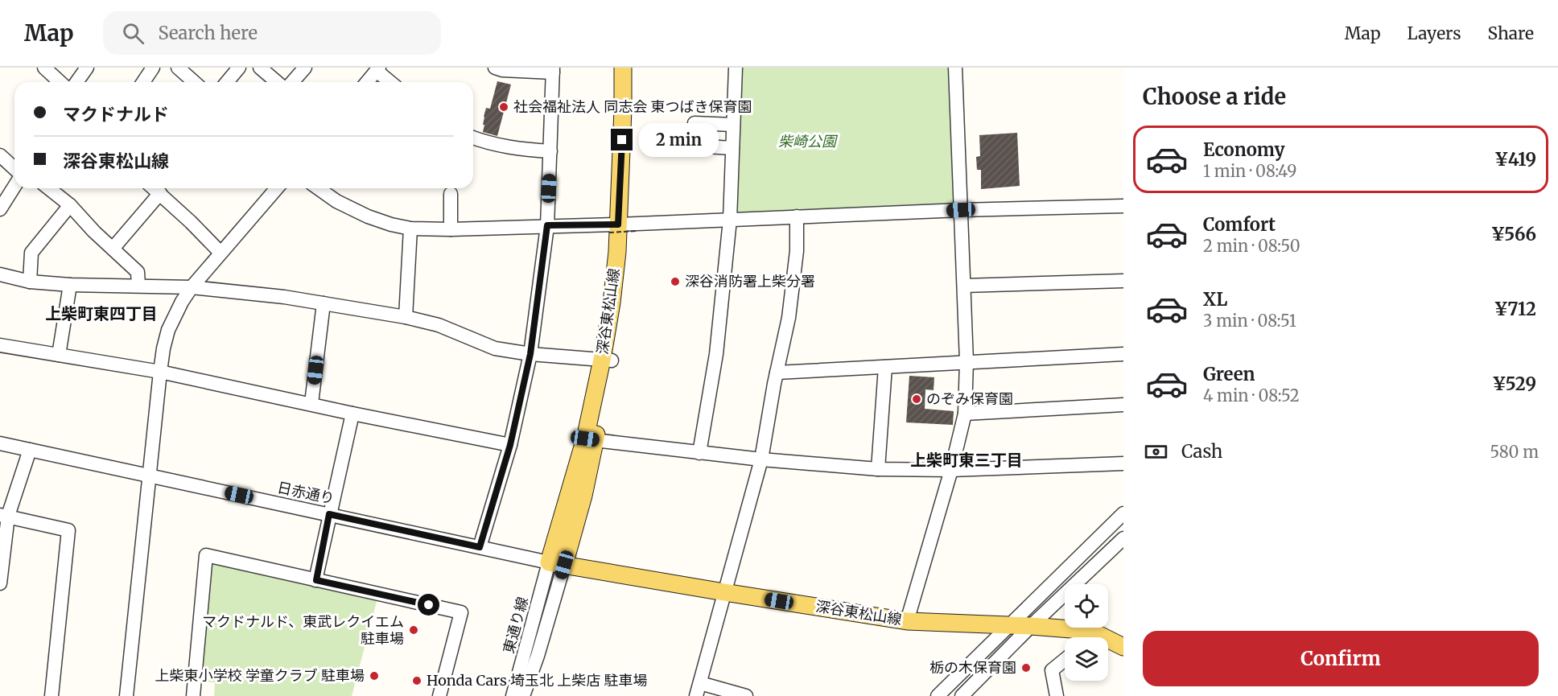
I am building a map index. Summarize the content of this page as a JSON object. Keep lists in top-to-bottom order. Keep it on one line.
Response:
{"streets":{"main road":["深谷東松山線"],"street":["日赤通り","東通り線"]},"crossings":[["深谷東松山線","日赤通り"],["深谷東松山線","東通り線"],["日赤通り","東通り線"]],"districts":["上柴町東四丁目","上柴町東三丁目"],"parks":["柴崎公園"],"places":["社会福祉法人 同志会 東つばき保育園","深谷消防署上柴分署","のぞみ保育園","マクドナルド、東武レクイエム 駐車場","栃の木保育園","上柴東小学校 学童クラブ 駐車場","Honda Cars 埼玉北 上柴店 駐車場"],"page":{"header":"Map","search":"Search here","nav":["Map","Layers","Share"],"heading":"Choose a ride","banner":["マクドナルド","深谷東松山線"],"bubble":"2 min","list":[{"name":"Economy","note":"1 min · 08:49","value":"¥419"},{"name":"Comfort","note":"2 min · 08:50","value":"¥566"},{"name":"XL","note":"3 min · 08:51","value":"¥712"},{"name":"Green","note":"4 min · 08:52","value":"¥529"}],"pay":["Cash","580 m"],"buttons":"Confirm"}}
